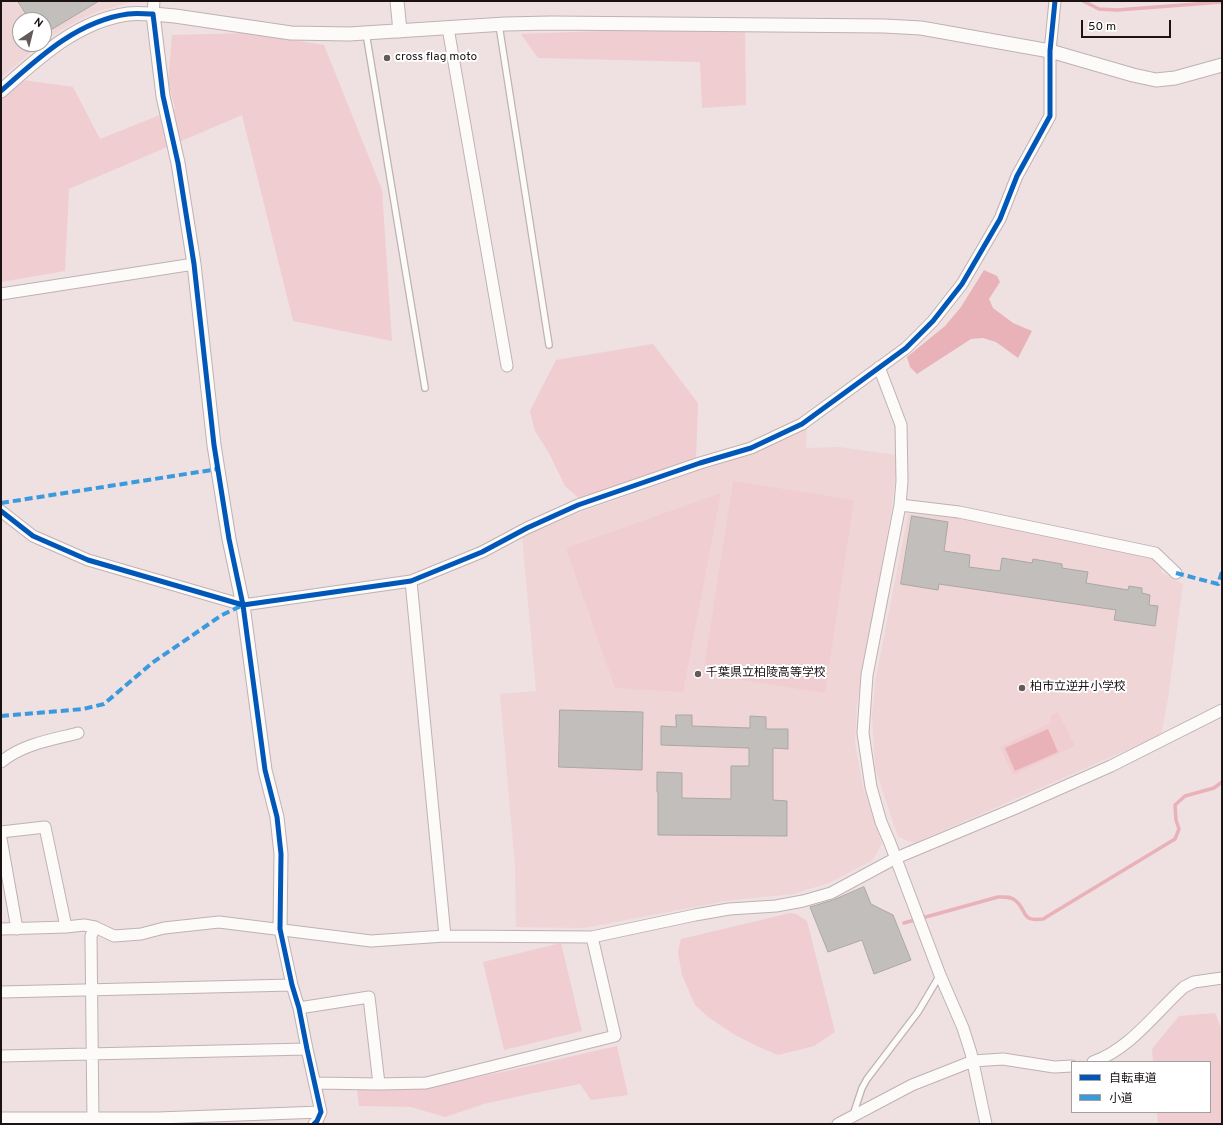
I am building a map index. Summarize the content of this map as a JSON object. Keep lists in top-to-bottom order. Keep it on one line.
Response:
{"places":["cross flag moto","千葉県立柏陵高等学校","柏市立逆井小学校"],"legend":["自転車道","小道"],"scale_bar":"50 m","north":"top right"}
